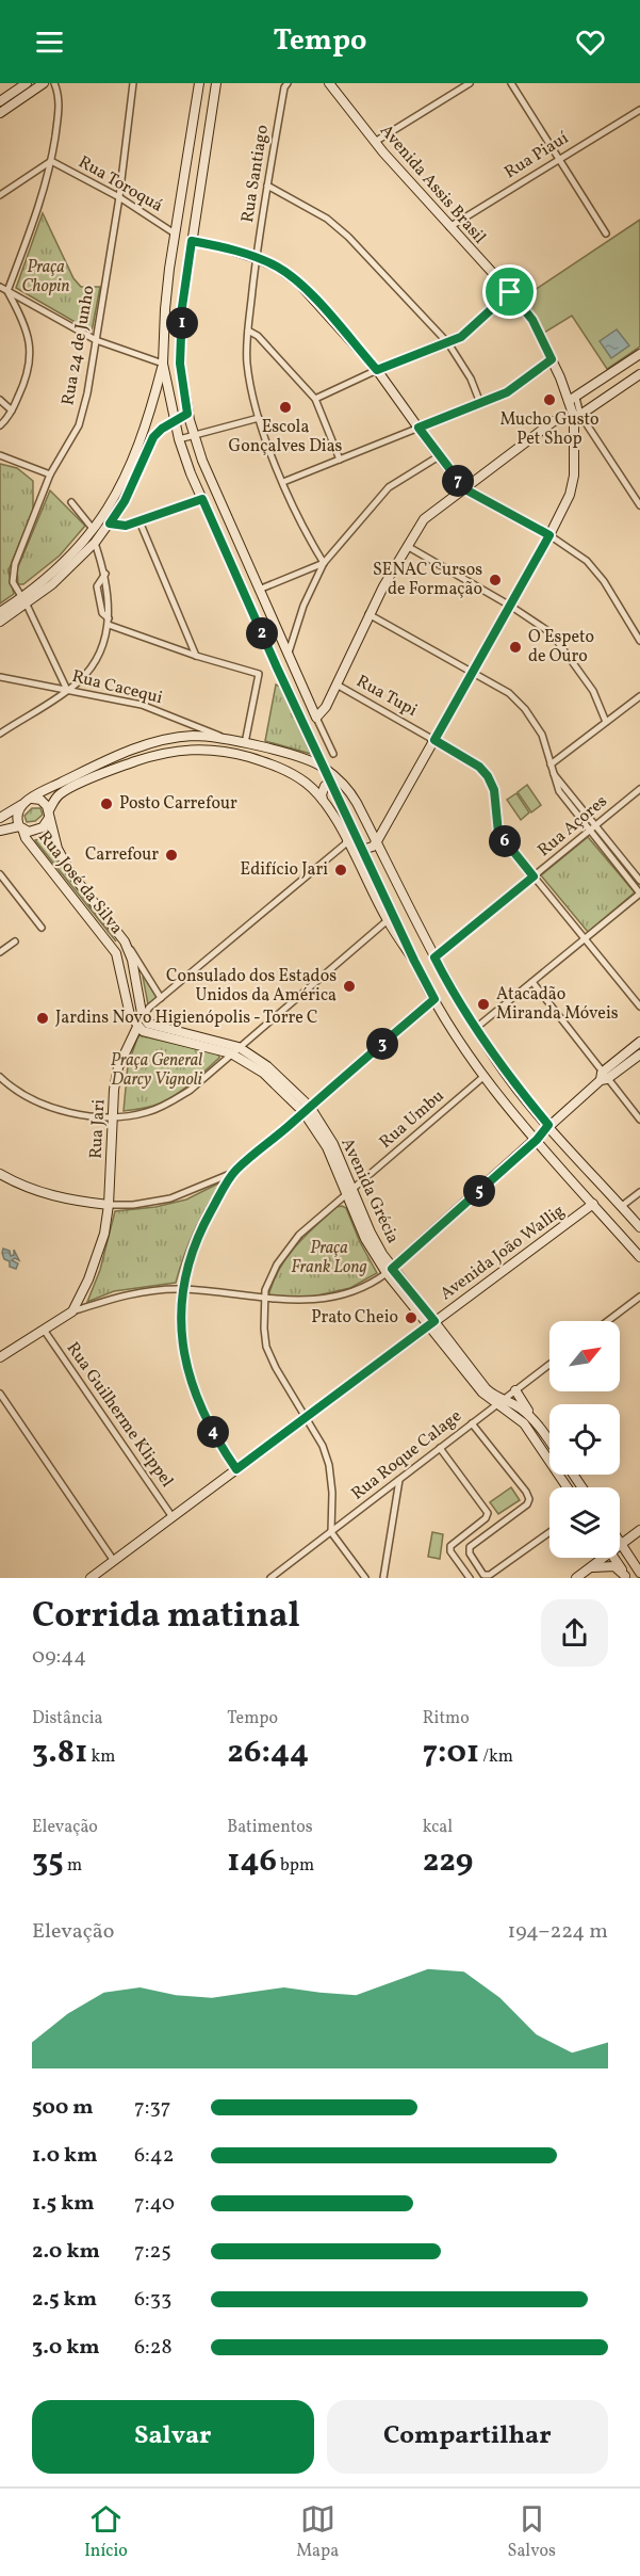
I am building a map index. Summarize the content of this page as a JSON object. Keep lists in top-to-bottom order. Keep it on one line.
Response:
{"streets":{"main road":["Avenida Assis Brasil","Rua José da Silva","Rua Jari","Avenida Grécia","Avenida João Wallig"],"street":["Rua Piauí","Rua Santiago","Rua Toroquá","Rua 24 de Junho","Rua Cacequi","Rua Tupi","Rua Açores","Rua Umbu","Rua Guilherme Klippel","Rua Roque Calage"]},"crossings":[["Rua Piauí","Avenida Assis Brasil"],["Rua Toroquá","Rua 24 de Junho"],["Avenida Assis Brasil","Rua Tupi"],["Rua 24 de Junho","Rua Cacequi"],["Rua Tupi","Rua Açores"],["Rua José da Silva","Rua Jari"],["Rua José da Silva","Avenida Grécia"],["Rua Umbu","Avenida Grécia"],["Rua Umbu","Avenida João Wallig"],["Rua Umbu","Rua Roque Calage"],["Rua Jari","Avenida Grécia"],["Avenida Grécia","Avenida João Wallig"],["Avenida Grécia","Rua Roque Calage"],["Avenida João Wallig","Rua Guilherme Klippel"]],"parks":["Praça Chopin","Praça General Darcy Vignoli","Praça Frank Long"],"places":["Mucho Gusto Pet Shop","Escola Gonçalves Dias","SENAC Cursos de Formação","O Espeto de Ouro","Posto Carrefour","Carrefour","Edifício Jari","Consulado dos Estados Unidos da América","Atacadão Miranda Móveis","Jardins Novo Higienópolis - Torre C","Prato Cheio"],"north":"top right","page":{"header":"Tempo","pins":["1","7","2","6","3","5","4"],"heading":["Corrida matinal","09:44"],"stats":[["Distância","3.81 km"],["Tempo","26:44"],["Ritmo","7:01 /km"],["Elevação","35 m"],["Batimentos","146 bpm"],["kcal","229"]],"chart":["Elevação","194–224 m"],"list":[{"name":"500 m","note":"7:37"},{"name":"1.0 km","note":"6:42"},{"name":"1.5 km","note":"7:40"},{"name":"2.0 km","note":"7:25"},{"name":"2.5 km","note":"6:33"},{"name":"3.0 km","note":"6:28"}],"buttons":["Salvar","Compartilhar"],"tabs":["Início","Mapa","Salvos"]}}
